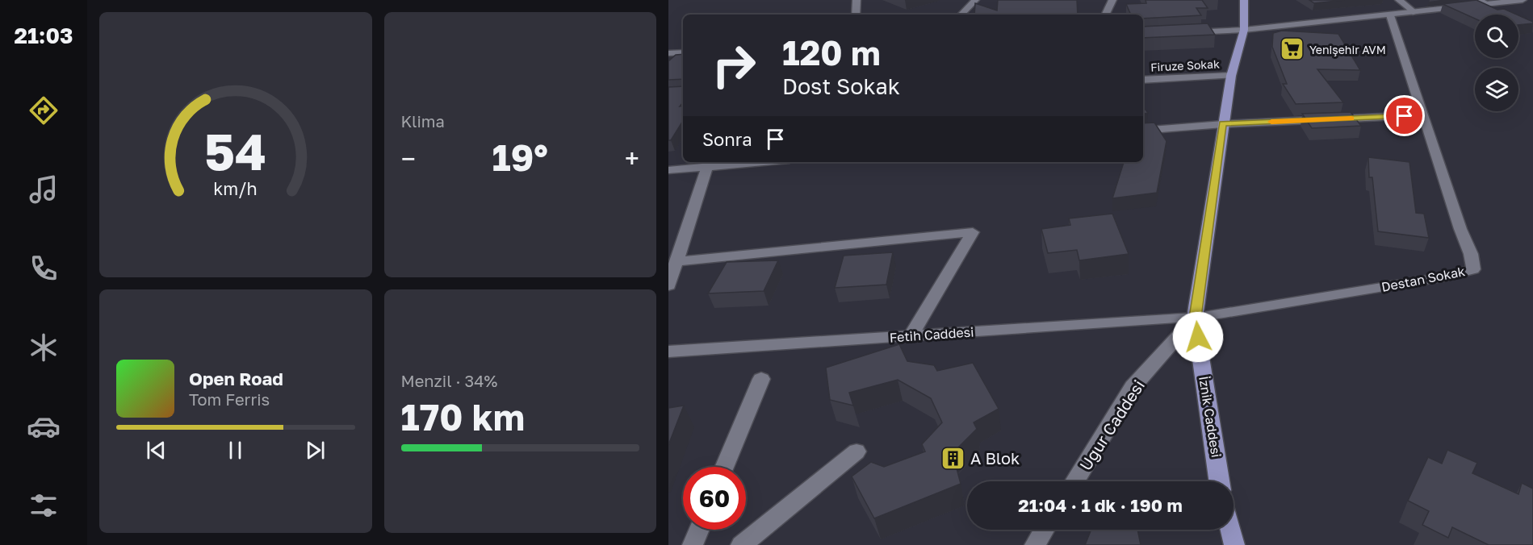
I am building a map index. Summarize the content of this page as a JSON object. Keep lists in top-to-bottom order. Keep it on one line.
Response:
{"streets":{"main road":["İznik Caddesi"],"street":["Firuze Sokak","Destan Sokak","Fetih Caddesi","Uğur Caddesi"]},"crossings":[["Firuze Sokak","İznik Caddesi"],["Destan Sokak","Fetih Caddesi"],["Destan Sokak","İznik Caddesi"],["Destan Sokak","Uğur Caddesi"],["Fetih Caddesi","İznik Caddesi"],["Fetih Caddesi","Uğur Caddesi"],["İznik Caddesi","Uğur Caddesi"]],"places":{"supermarket":["Yenişehir AVM"],"building":["A Blok"]},"page":{"tabs":"21:03","tile":["Klima",["Menzil · 34%","170 km"]],"turn":["120 m","Dost Sokak"],"then":"Sonra","heat":["−","19°","+"],"song":["Open Road","Tom Ferris"],"limit":"60","trip":"21:04 · 1 dk · 190 m","gauge":["54","km/h"]}}
